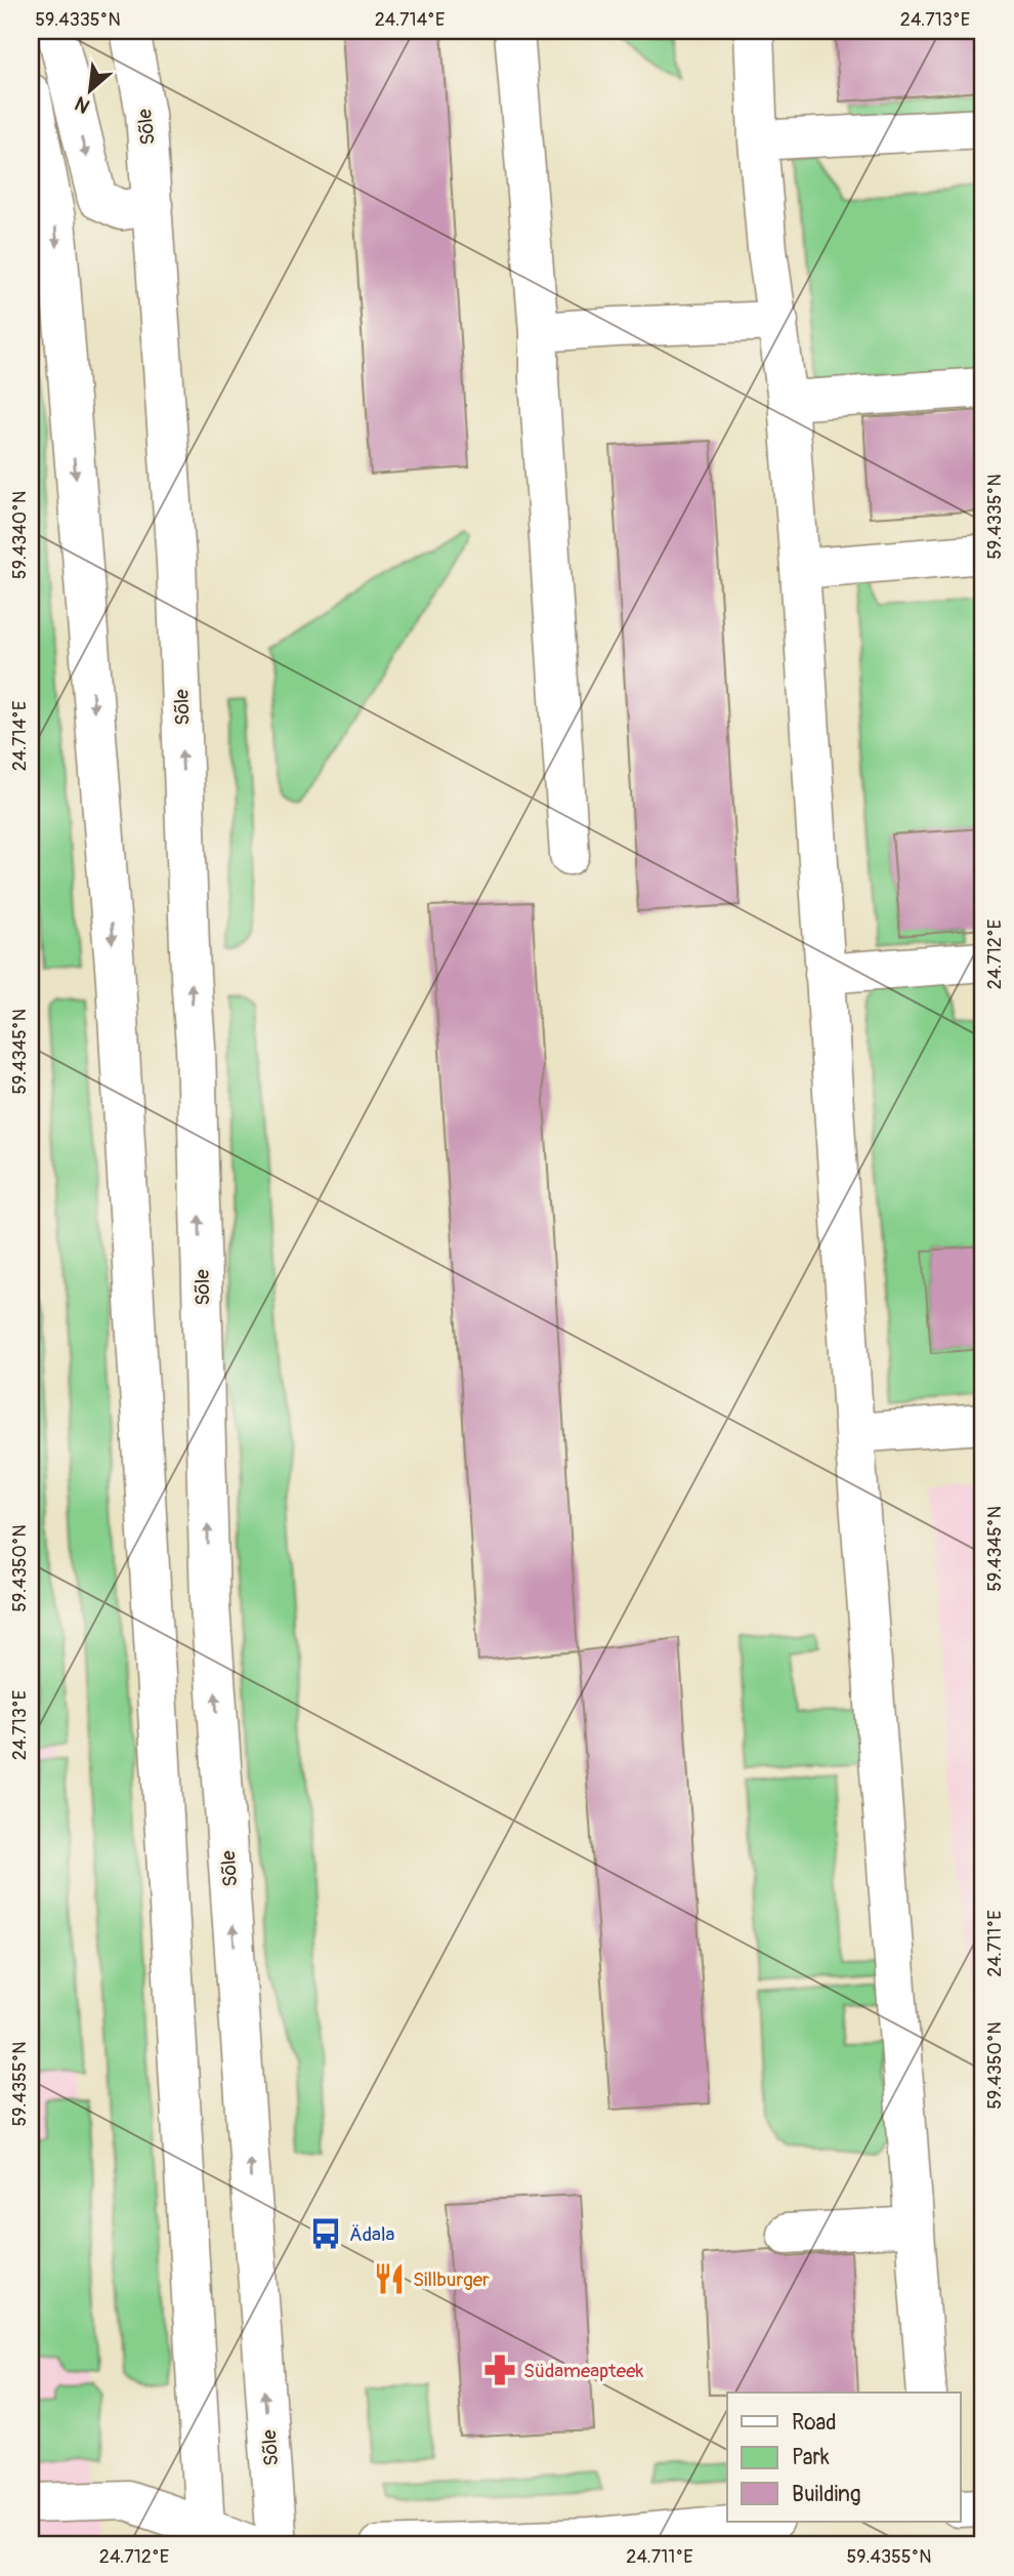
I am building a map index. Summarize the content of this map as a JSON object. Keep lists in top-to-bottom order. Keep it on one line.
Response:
{"streets":{"main road":["Sõle"]},"places":{"bus stop":["Ädala"],"restaurant":["Sillburger"],"pharmacy":["Südameapteek"]},"legend":["Road","Park","Building"],"north":"bottom left","coordinates":["59.4335°N","24.714°E","24.713°E","59.4340°N","24.712°E","59.4345°N","59.4350°N","24.711°E","59.4355°N"]}
